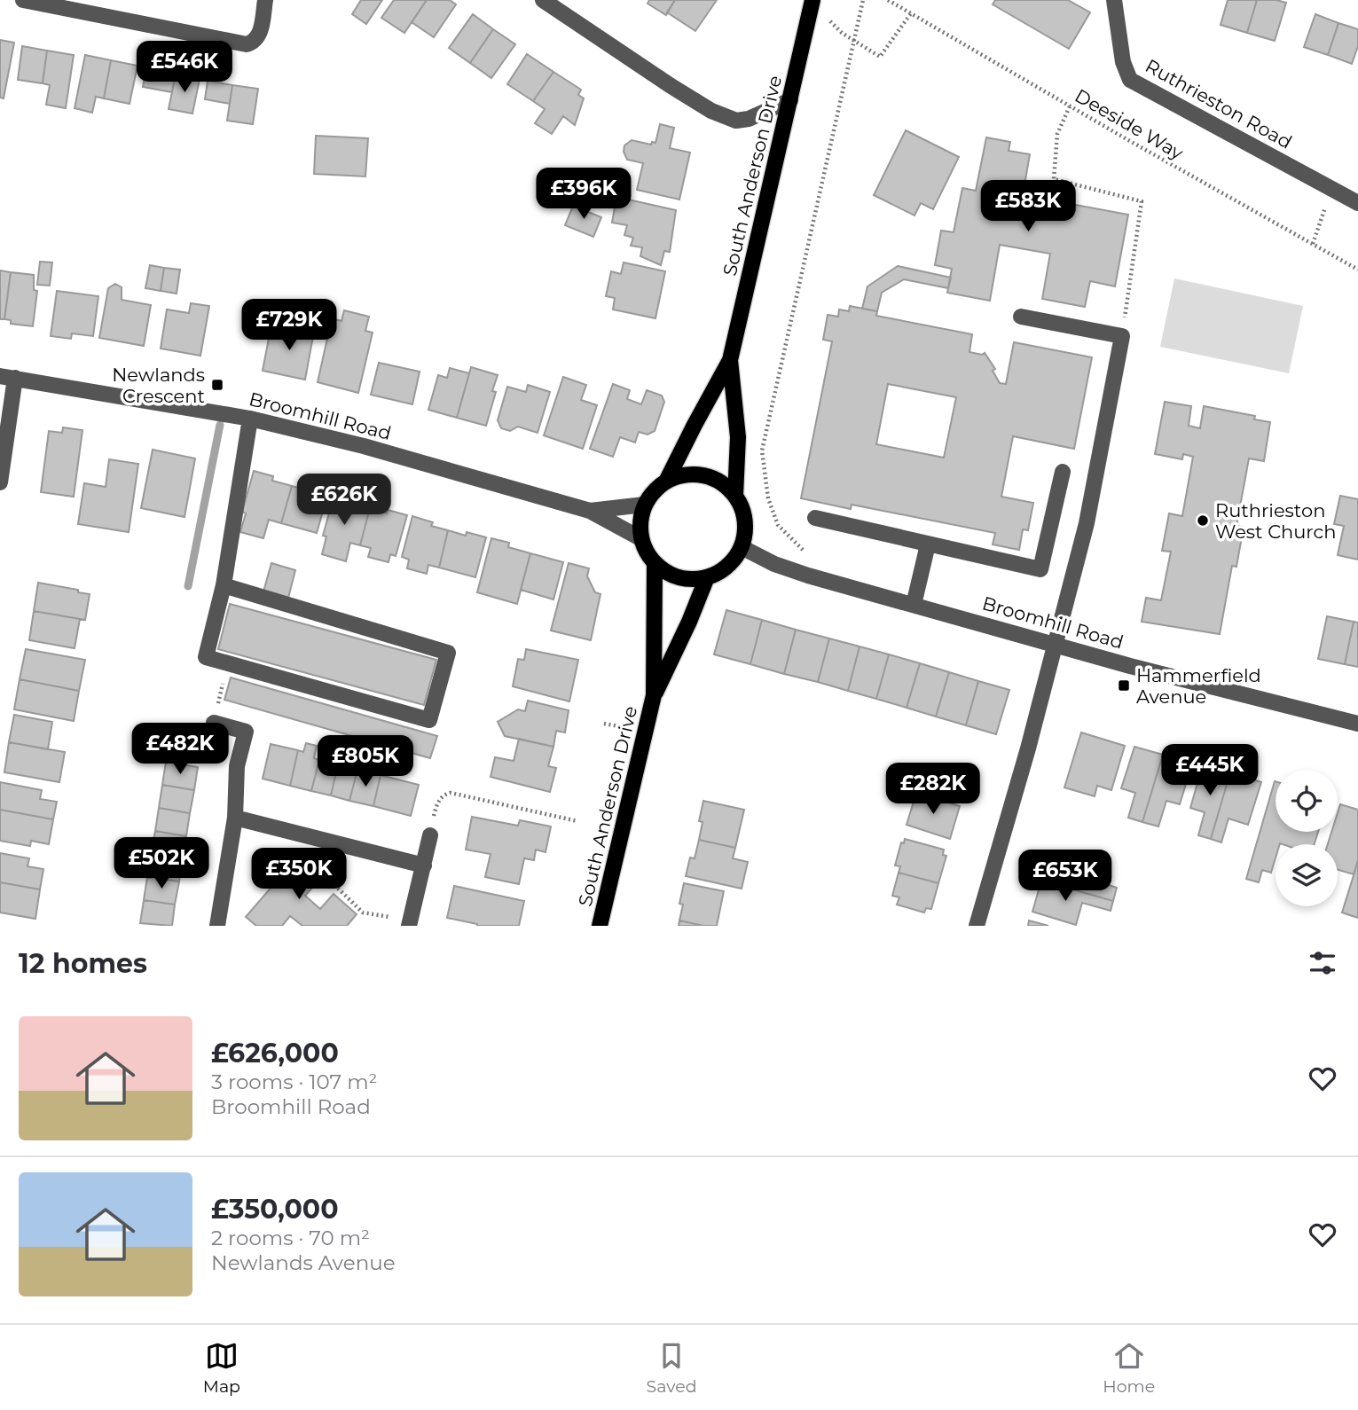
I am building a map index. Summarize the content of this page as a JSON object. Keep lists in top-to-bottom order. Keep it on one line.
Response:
{"streets":{"main road":["South Anderson Drive"],"street":["Ruthrieston Road","Broomhill Road"],"path":["Deeside Way"]},"places":{"transit":["Newlands Crescent","Hammerfield Avenue"],"other":["Ruthrieston West Church"]},"page":{"price":["£546K","£396K","£583K","£729K","£626K","£482K","£805K","£445K","£282K","£502K","£350K","£653K"],"heading":"12 homes","list":[{"name":"£626,000","note":"3 rooms · 107 m² · Broomhill Road"},{"name":"£350,000","note":"2 rooms · 70 m² · Newlands Avenue"}],"tabs":["Map","Saved","Home"]}}
